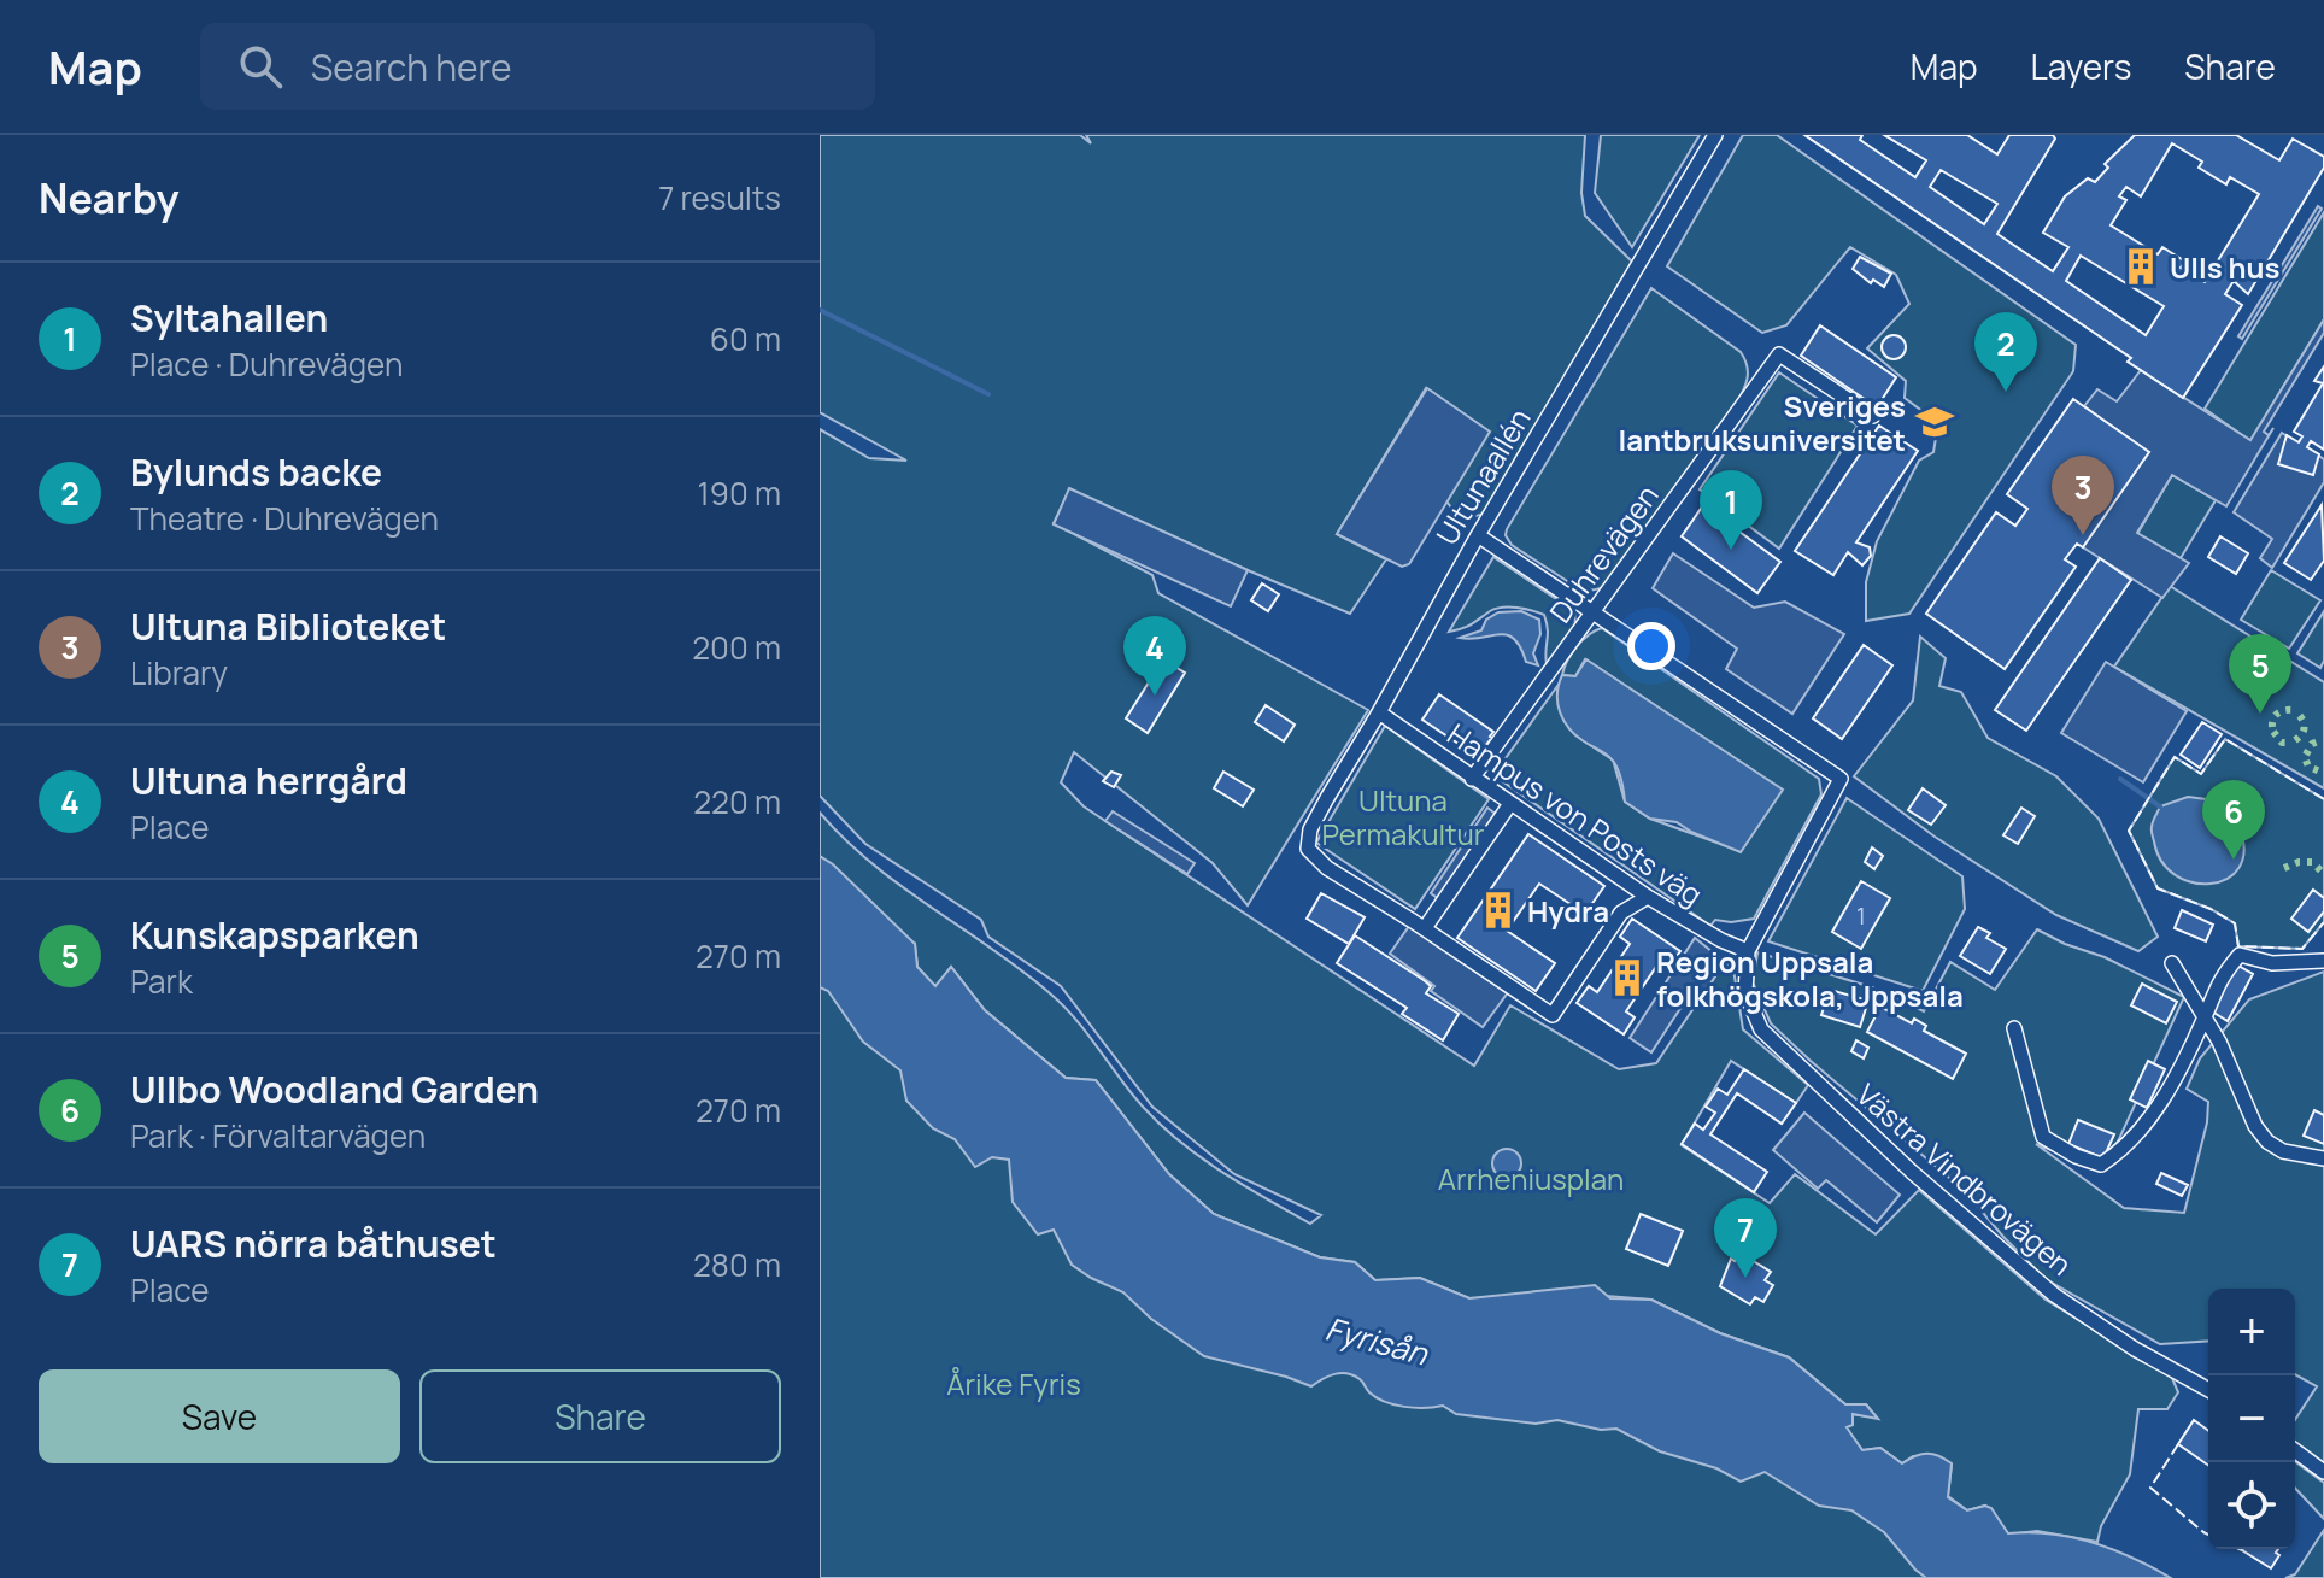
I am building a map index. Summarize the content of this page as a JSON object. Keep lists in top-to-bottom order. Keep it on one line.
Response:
{"streets":{"street":["Ultunaallén","Duhrevägen","Hampus von Posts väg","Västra Vindbrovägen"]},"crossings":[["Ultunaallén","Hampus von Posts väg"],["Duhrevägen","Hampus von Posts väg"],["Hampus von Posts väg","Västra Vindbrovägen"]],"water":["Fyrisån"],"parks":["Ultuna Permakultur","Arrheniusplan","Årike Fyris"],"places":{"building":["Ulls hus","Hydra","Region Uppsala folkhögskola, Uppsala"],"school or university":["Sveriges lantbruksuniversitet"]},"house_numbers":["1"],"page":{"header":"Map","search":"Search here","nav":["Map","Layers","Share"],"heading":["Nearby","7 results"],"list":[{"mark":"1","name":"Syltahallen","note":"Place · Duhrevägen","value":"60 m"},{"mark":"2","name":"Bylunds backe","note":"Theatre · Duhrevägen","value":"190 m"},{"mark":"3","name":"Ultuna Biblioteket","note":"Library","value":"200 m"},{"mark":"4","name":"Ultuna herrgård","note":"Place","value":"220 m"},{"mark":"5","name":"Kunskapsparken","note":"Park","value":"270 m"},{"mark":"6","name":"Ullbo Woodland Garden","note":"Park · Förvaltarvägen","value":"270 m"},{"mark":"7","name":"UARS nörra båthuset","note":"Place","value":"280 m"}],"pins":["2","3","1","4","5","6","7"],"map_buttons":["+","−"],"buttons":["Save","Share"]}}
